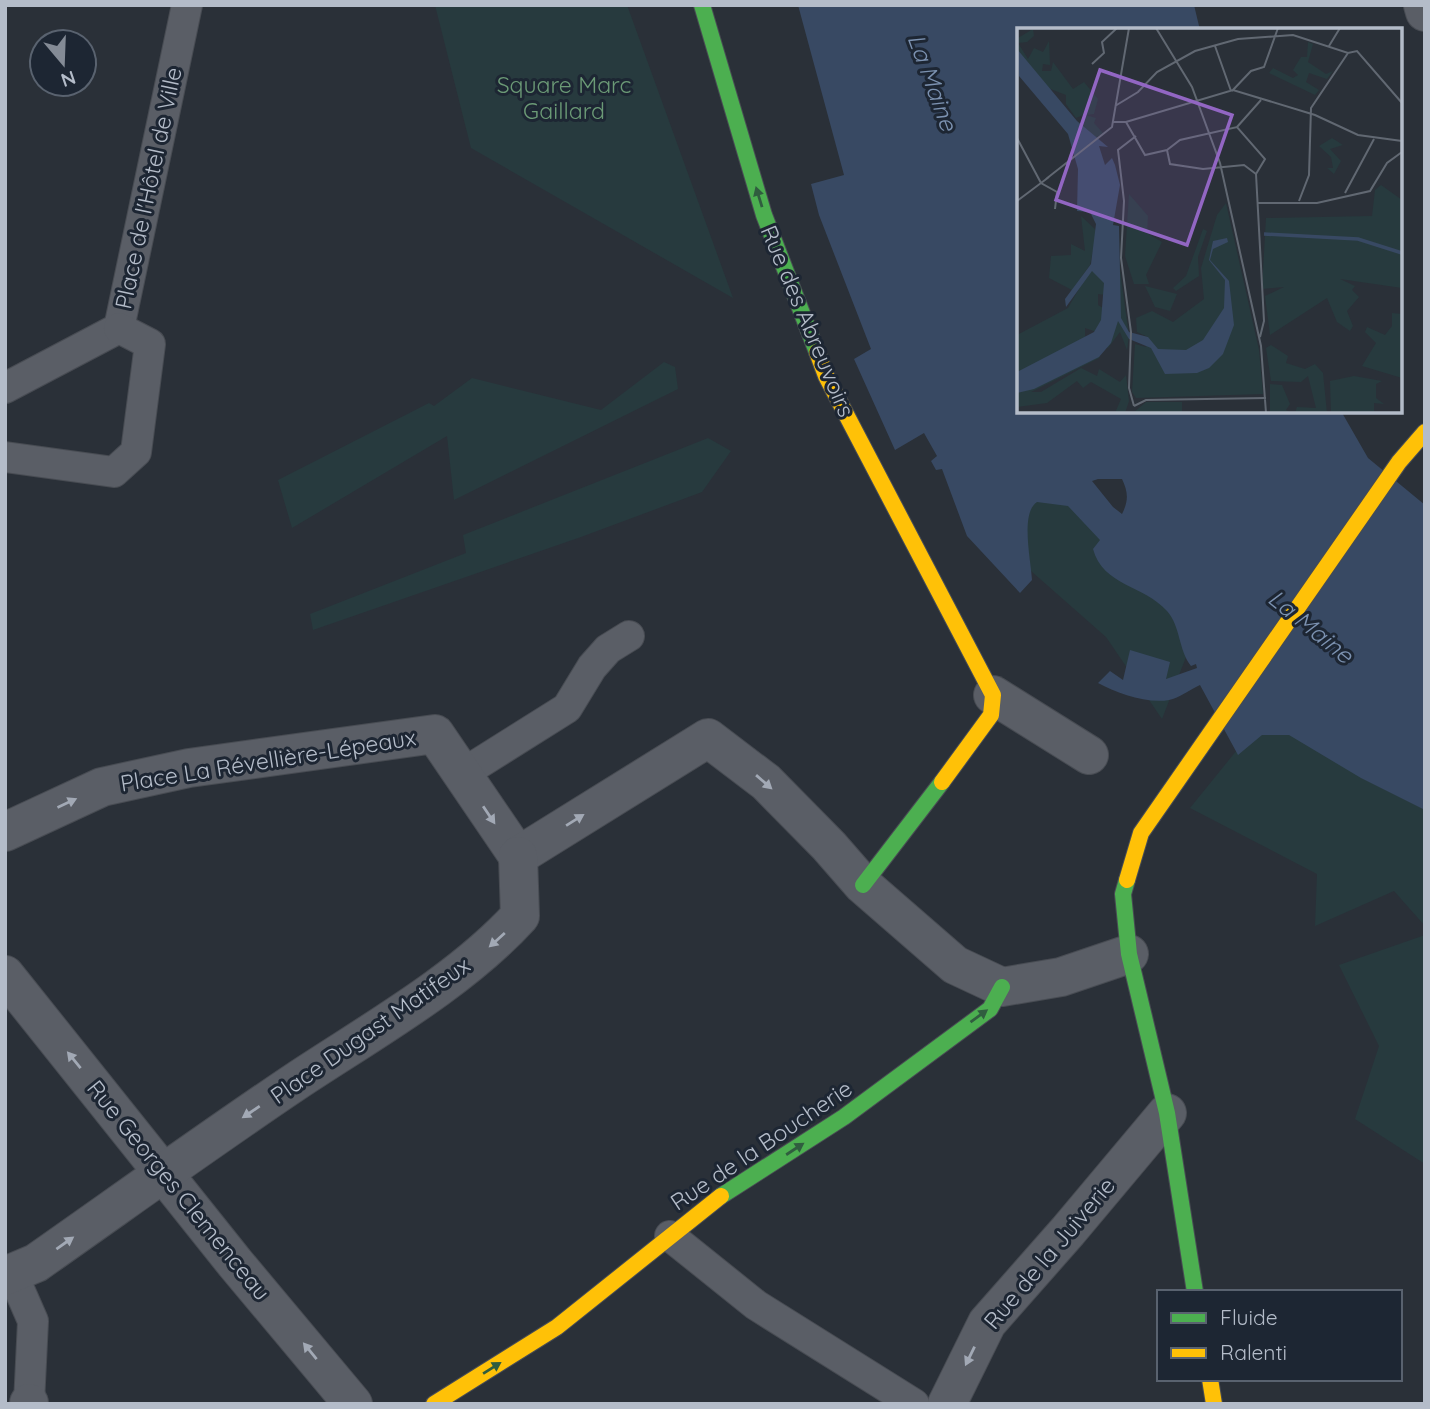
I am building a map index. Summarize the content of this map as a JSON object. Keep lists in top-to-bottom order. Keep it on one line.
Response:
{"streets":{"street":["Rue des Abreuvoirs","Place La Révellière-Lépeaux","Place Dugast Matifeux","Rue de la Boucherie","Rue Georges Clemenceau","Rue de la Juiverie"],"lane":["Place de l'Hôtel de Ville"]},"crossings":[["Place La Révellière-Lépeaux","Place Dugast Matifeux"],["Place Dugast Matifeux","Rue Georges Clemenceau"]],"one_way":["Rue des Abreuvoirs","Place La Révellière-Lépeaux","Rue de la Boucherie","Rue Georges Clemenceau","Rue de la Juiverie"],"water":["La Maine"],"parks":["Square Marc Gaillard"],"legend":["Fluide","Ralenti"],"north":"bottom"}
